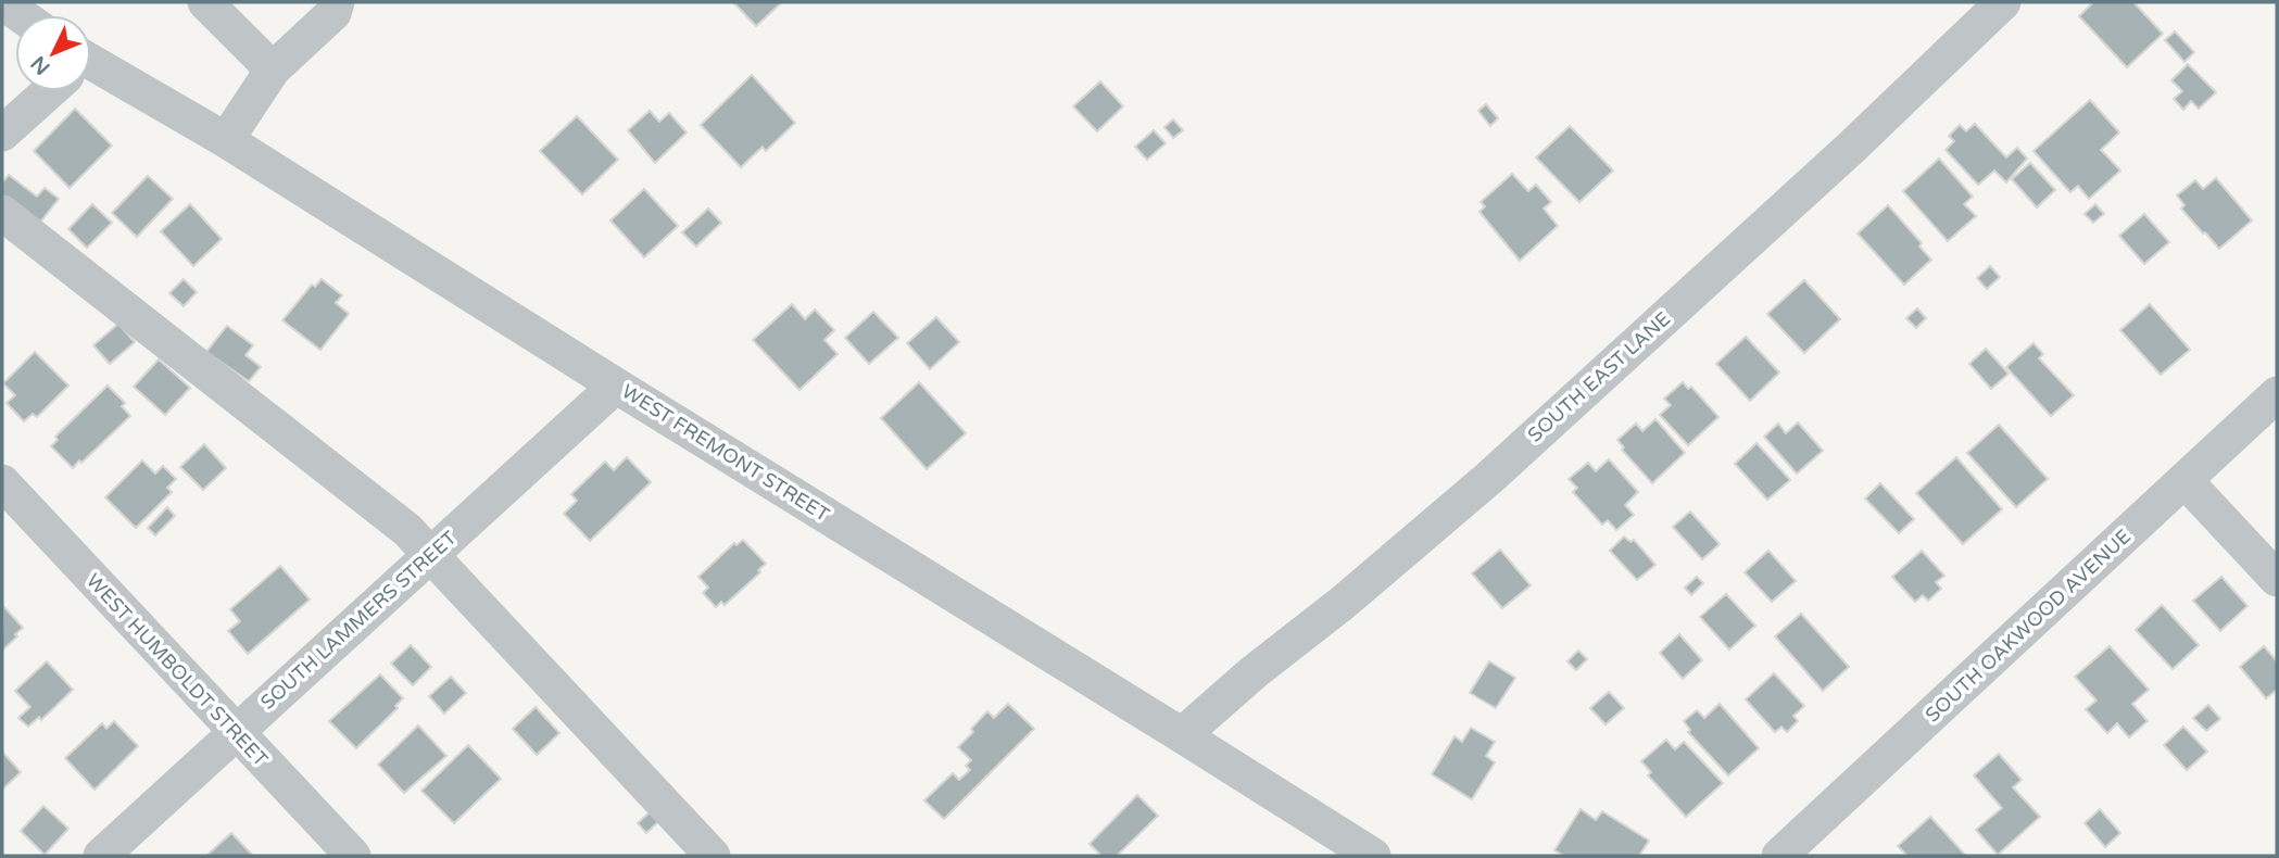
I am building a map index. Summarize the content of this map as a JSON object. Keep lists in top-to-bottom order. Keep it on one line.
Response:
{"streets":{"street":["SOUTH EAST LANE","WEST FREMONT STREET","SOUTH LAMMERS STREET","SOUTH OAKWOOD AVENUE","WEST HUMBOLDT STREET"]},"crossings":[["SOUTH EAST LANE","WEST FREMONT STREET"],["WEST FREMONT STREET","SOUTH LAMMERS STREET"],["SOUTH LAMMERS STREET","WEST HUMBOLDT STREET"]],"north":"bottom left"}
